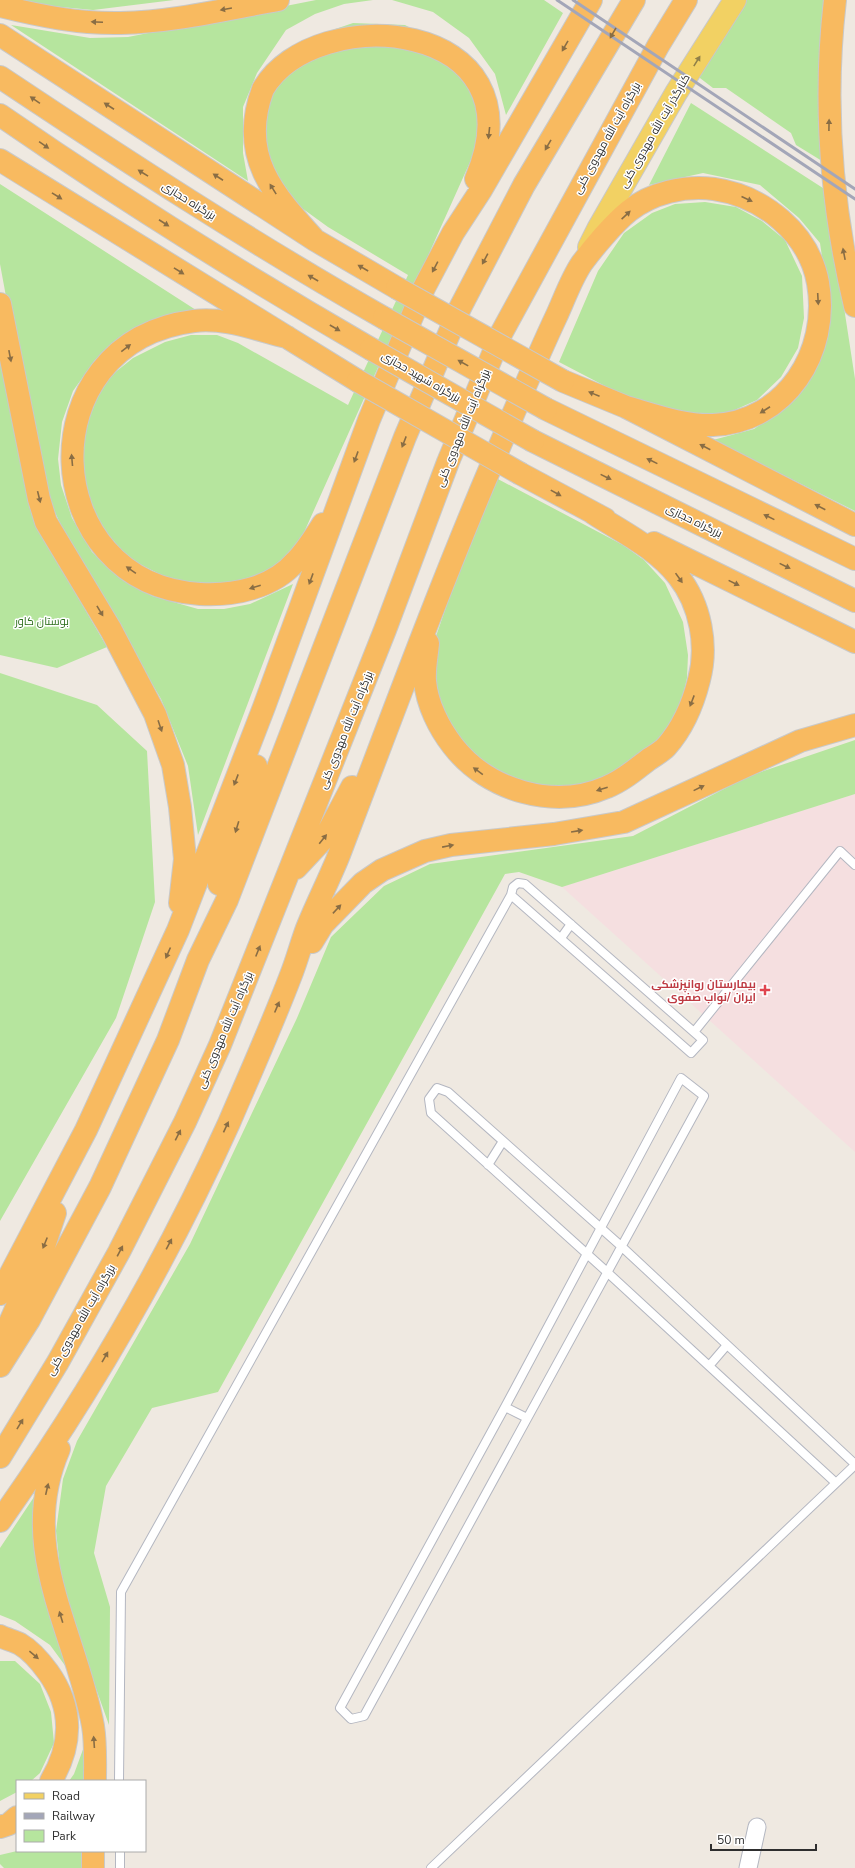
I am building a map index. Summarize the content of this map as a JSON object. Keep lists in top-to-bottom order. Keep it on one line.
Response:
{"streets":{"highway":["بزرگراه آیت الله مهدوی کنی","بزرگراه حجازی","بزرگراه شهید حجازی"],"main road":["کنارگذر آیت الله مهدوی کنی"]},"crossings":[["بزرگراه حجازی","بزرگراه شهید حجازی"]],"one_way":["کنارگذر آیت الله مهدوی کنی"],"parks":["بوستان کاور"],"places":{"health":["بیمارستان روانپزشکی ایران /نواب صفوی"]},"legend":["Road","Railway","Park"],"scale_bar":"50 m"}
